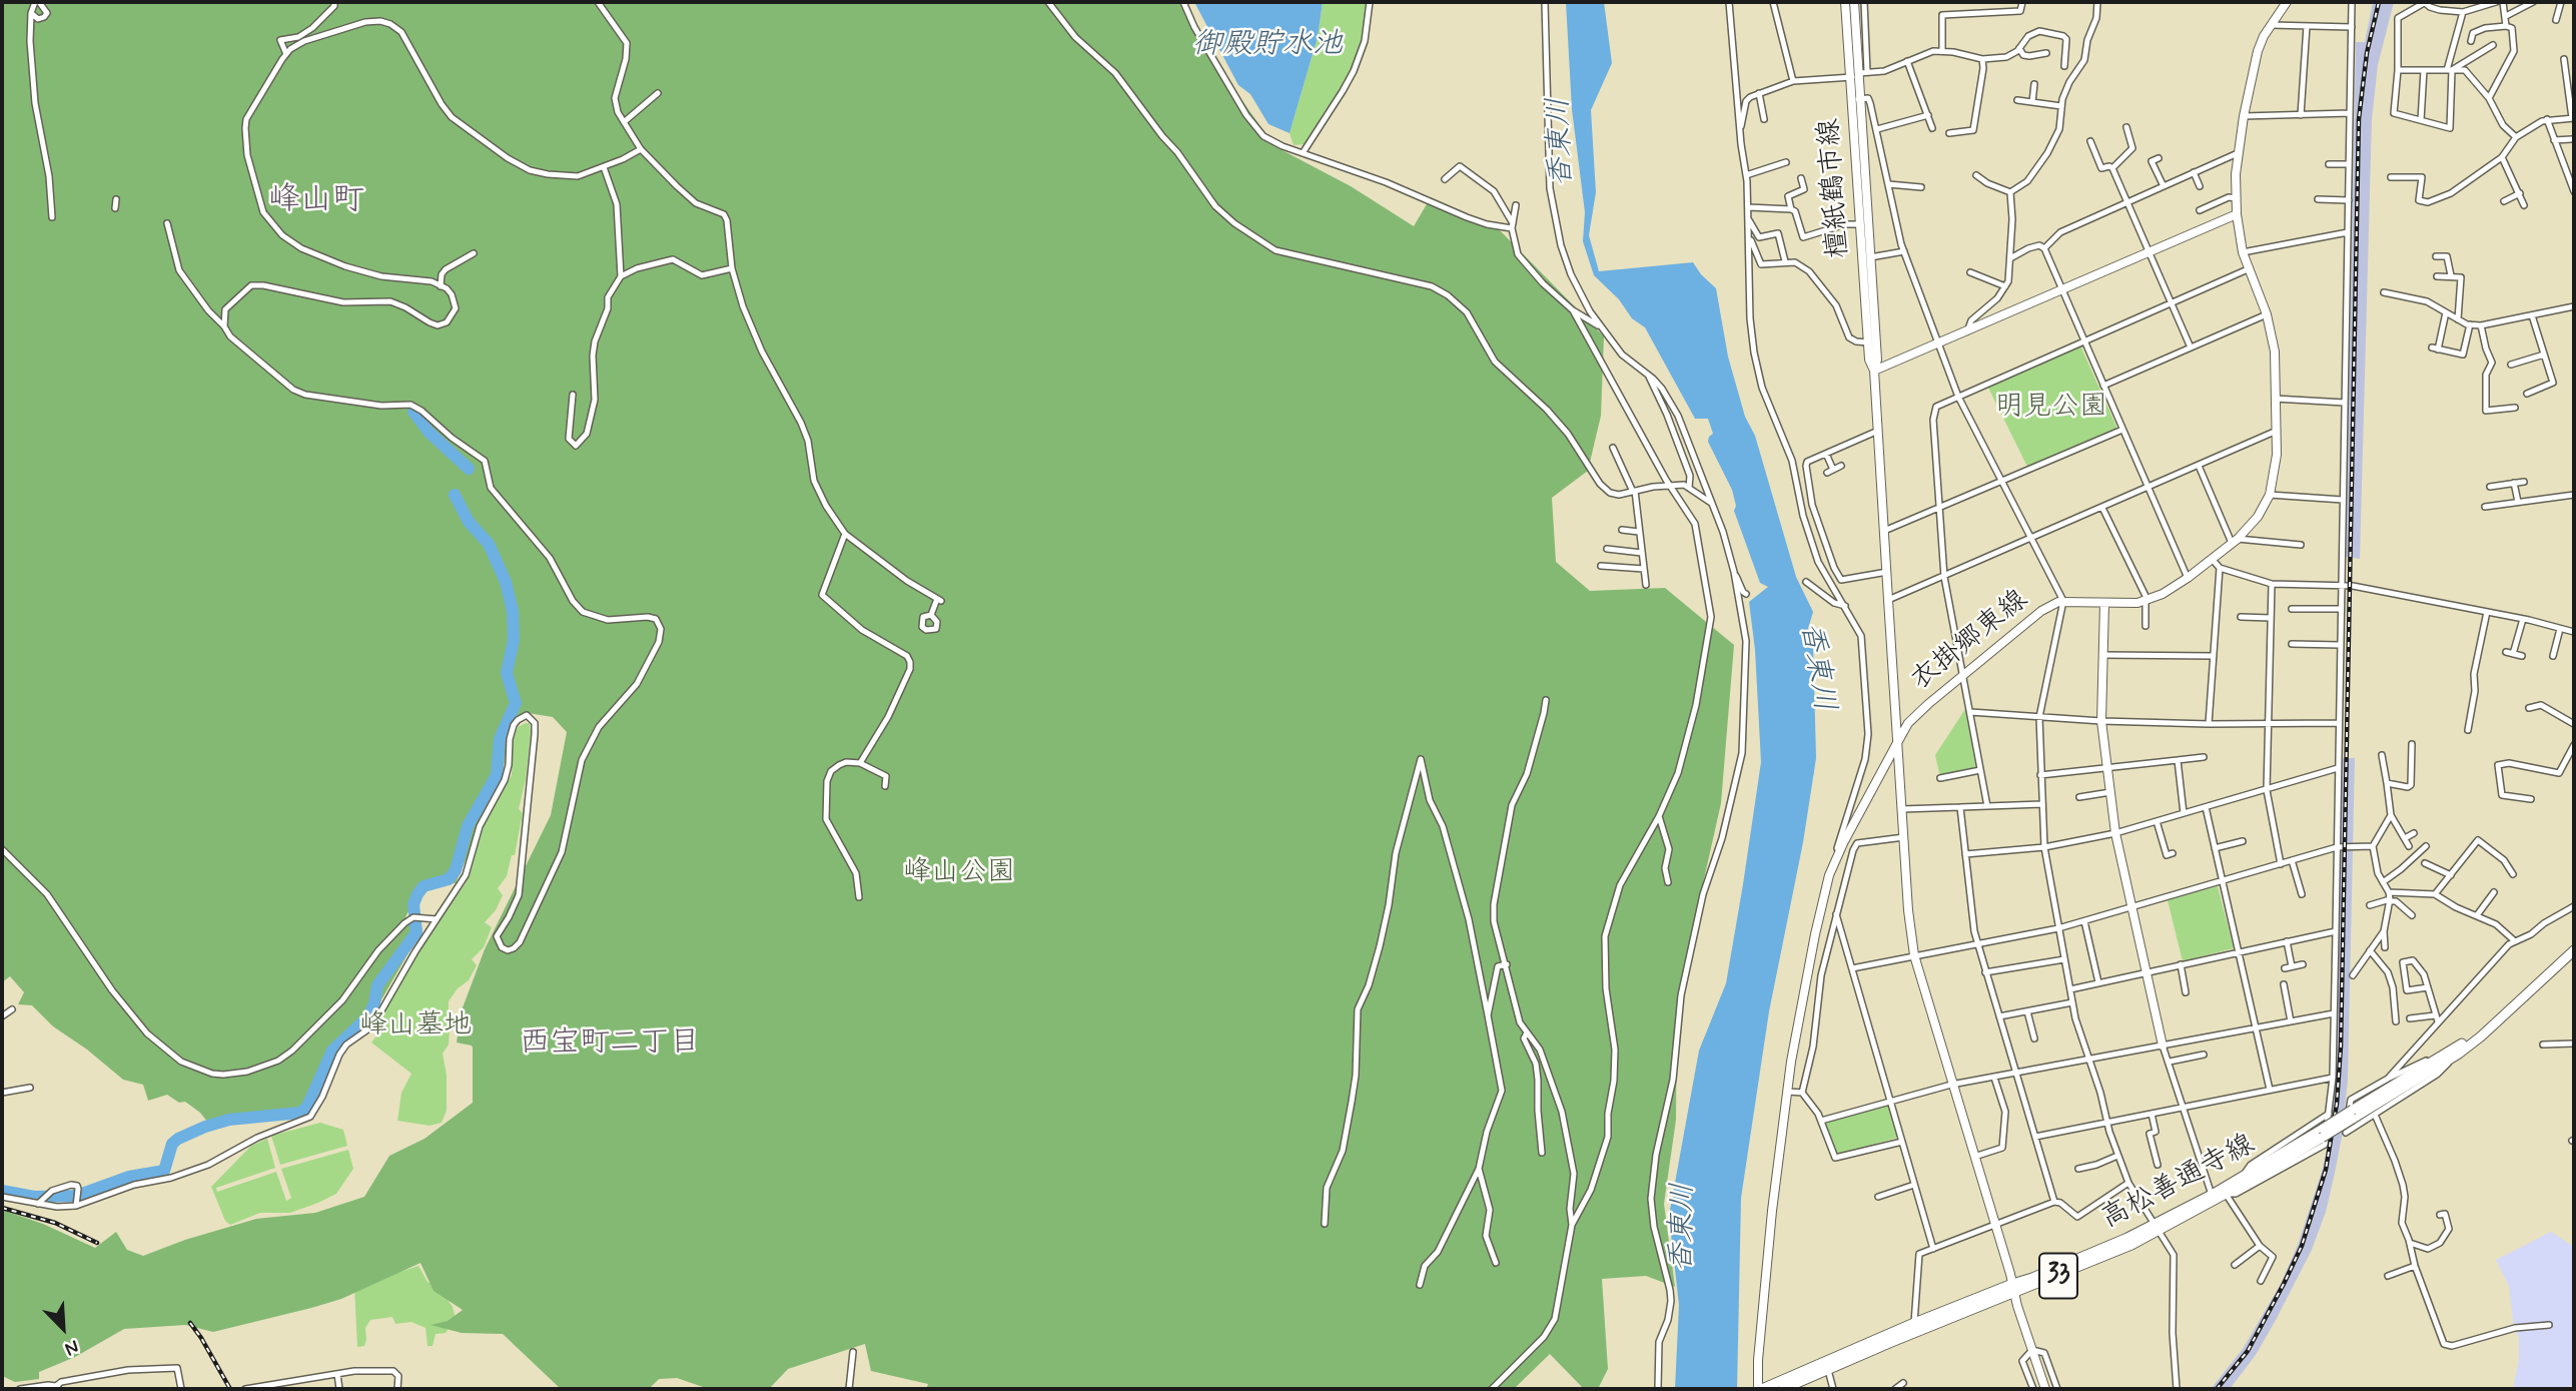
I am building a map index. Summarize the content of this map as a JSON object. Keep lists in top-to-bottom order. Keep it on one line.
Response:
{"streets":{"main road":["檀紙鶴市線","衣掛郷東線","高松善通寺線","33"]},"crossings":[["檀紙鶴市線","衣掛郷東線"],["衣掛郷東線","高松善通寺線"]],"districts":["峰山町","西宝町二丁目"],"water":["御殿貯水池","香東川"],"parks":["明見公園","峰山公園","峰山墓地"],"north":"bottom right"}
